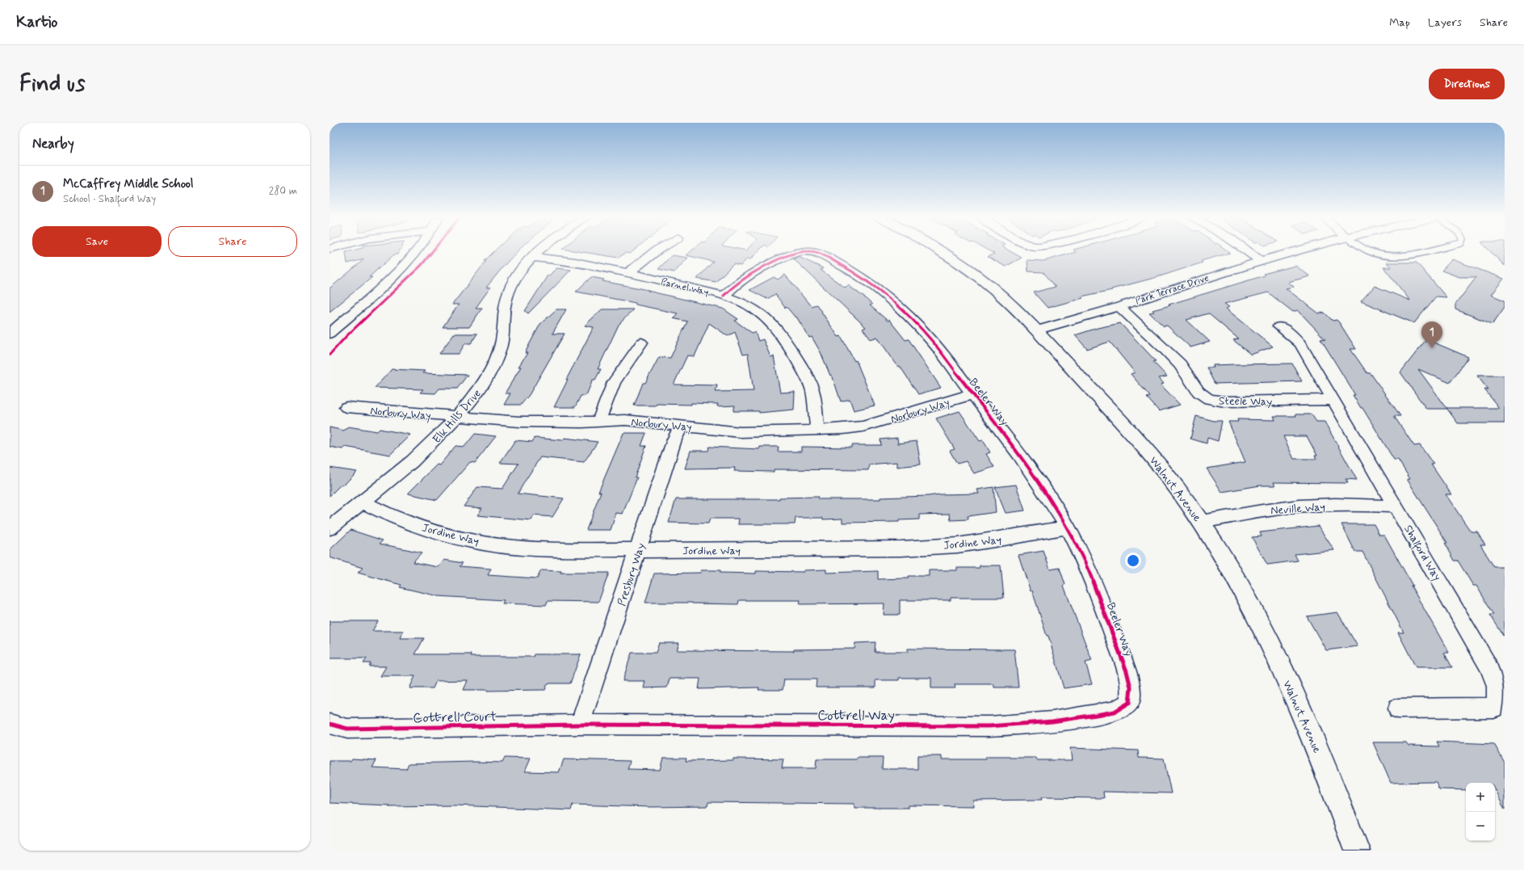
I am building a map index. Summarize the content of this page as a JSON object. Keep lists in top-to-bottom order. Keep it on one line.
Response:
{"streets":{"street":["Parnel Way","Park Terrace Drive","Steele Way","Beeler Way","Norbury Way","Elk Hills Drive","Walnut Avenue","Neville Way","Jordine Way","Shalford Way","Presbury Way","Cottrell Way","Cottrell Court"]},"crossings":[["Parnel Way","Beeler Way"],["Parnel Way","Norbury Way"],["Parnel Way","Elk Hills Drive"],["Park Terrace Drive","Steele Way"],["Park Terrace Drive","Walnut Avenue"],["Steele Way","Shalford Way"],["Beeler Way","Norbury Way"],["Beeler Way","Jordine Way"],["Beeler Way","Cottrell Way"],["Norbury Way","Elk Hills Drive"],["Norbury Way","Presbury Way"],["Elk Hills Drive","Jordine Way"],["Walnut Avenue","Neville Way"],["Neville Way","Shalford Way"],["Jordine Way","Presbury Way"],["Presbury Way","Cottrell Way"],["Presbury Way","Cottrell Court"],["Cottrell Way","Cottrell Court"]],"page":{"header":"Kartio","nav":["Map","Layers","Share"],"buttons":["Directions",["Save","Share"]],"title":"Find us","heading":"Nearby","list":[{"mark":"1","name":"McCaffrey Middle School","note":"School · Shalford Way","value":"280 m"}],"pins":"1","map_buttons":["+","−"]}}
